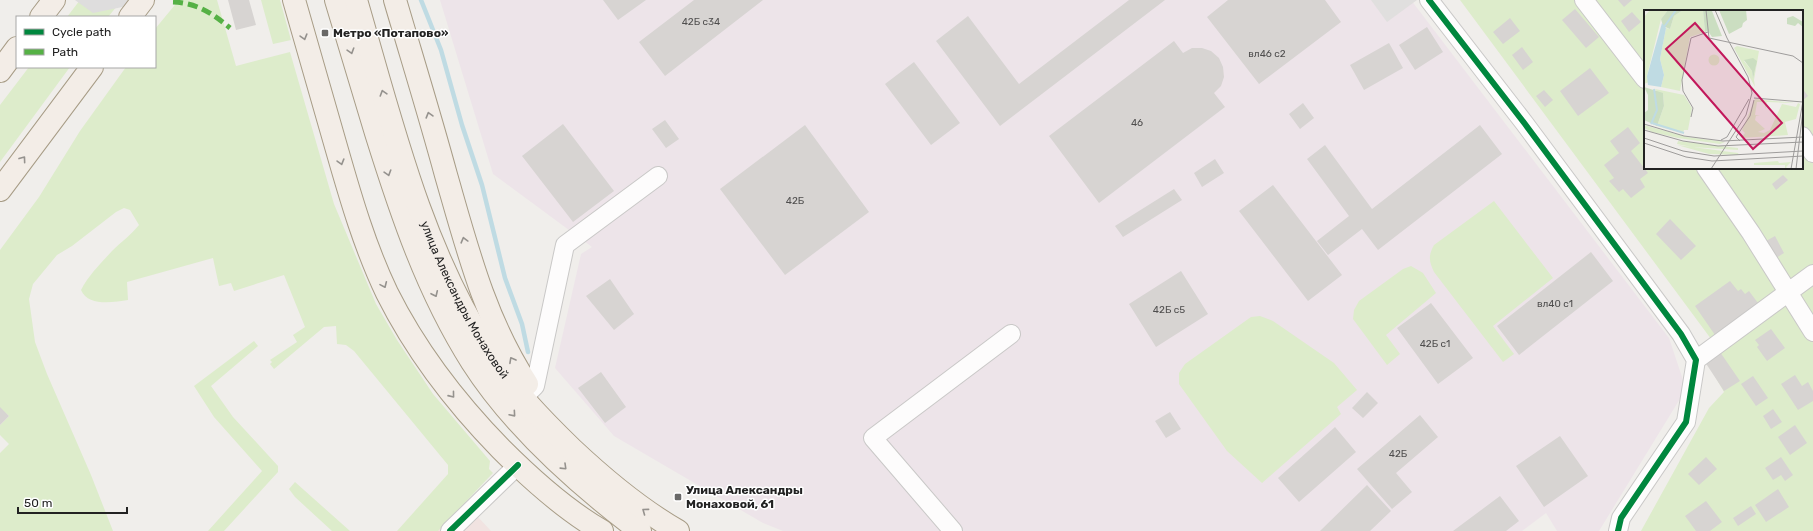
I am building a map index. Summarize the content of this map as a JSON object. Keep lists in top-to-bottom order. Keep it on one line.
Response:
{"streets":{"main road":["улица Александры Монаховой"]},"places":{"transit":["Метро «Потапово»","Улица Александры Монаховой, 61"]},"house_numbers":["42Б с34","вл46 с2","46","42Б","вл40 с1","42Б с5","42Б с1","42Б"],"legend":["Cycle path","Path"],"scale_bar":"50 m"}
